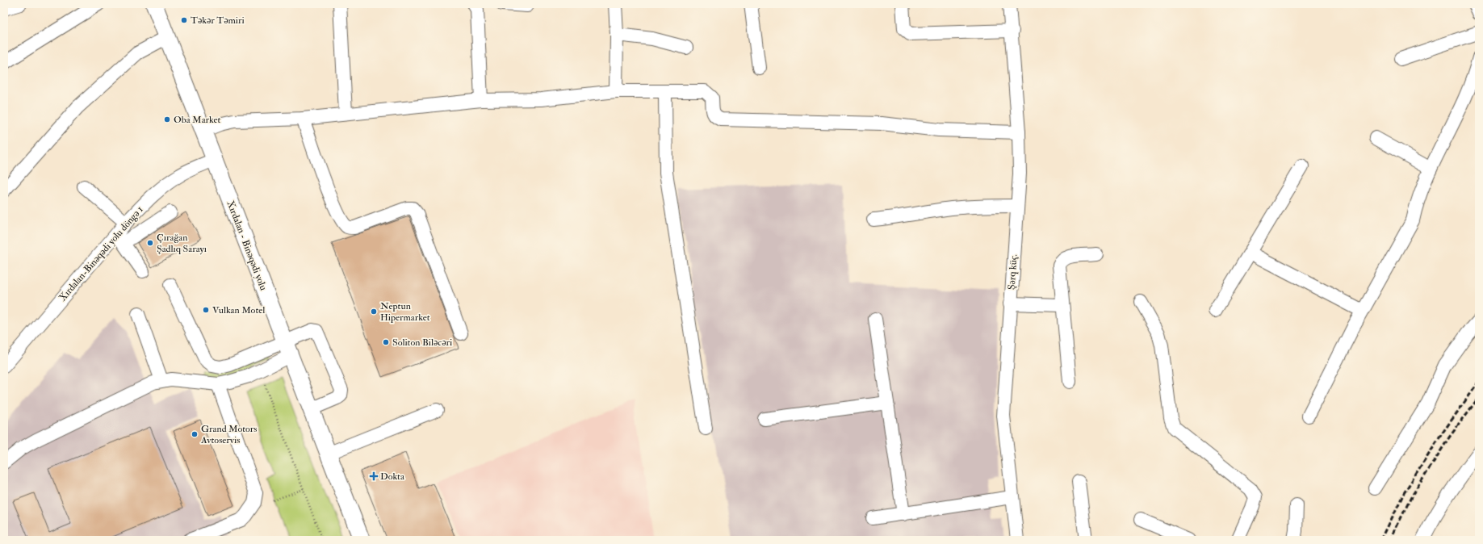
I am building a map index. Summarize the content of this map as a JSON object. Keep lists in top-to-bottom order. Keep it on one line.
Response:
{"streets":{"main road":["Xırdalan - Binəqədi yolu"],"street":["Xırdalan-Binəqədi yolu döngə 1","Şərq küç."]},"crossings":[["Xırdalan - Binəqədi yolu","Xırdalan-Binəqədi yolu döngə 1"]],"places":{"other":["Təkər Təmiri","Oba Market","Çırağan Şadlıq Sarayı","Vulkan Motel","Neptun Hipermarket","Soliton Biləcəri","Grand Motors Avtoservis"],"health":["Dokta"]}}
